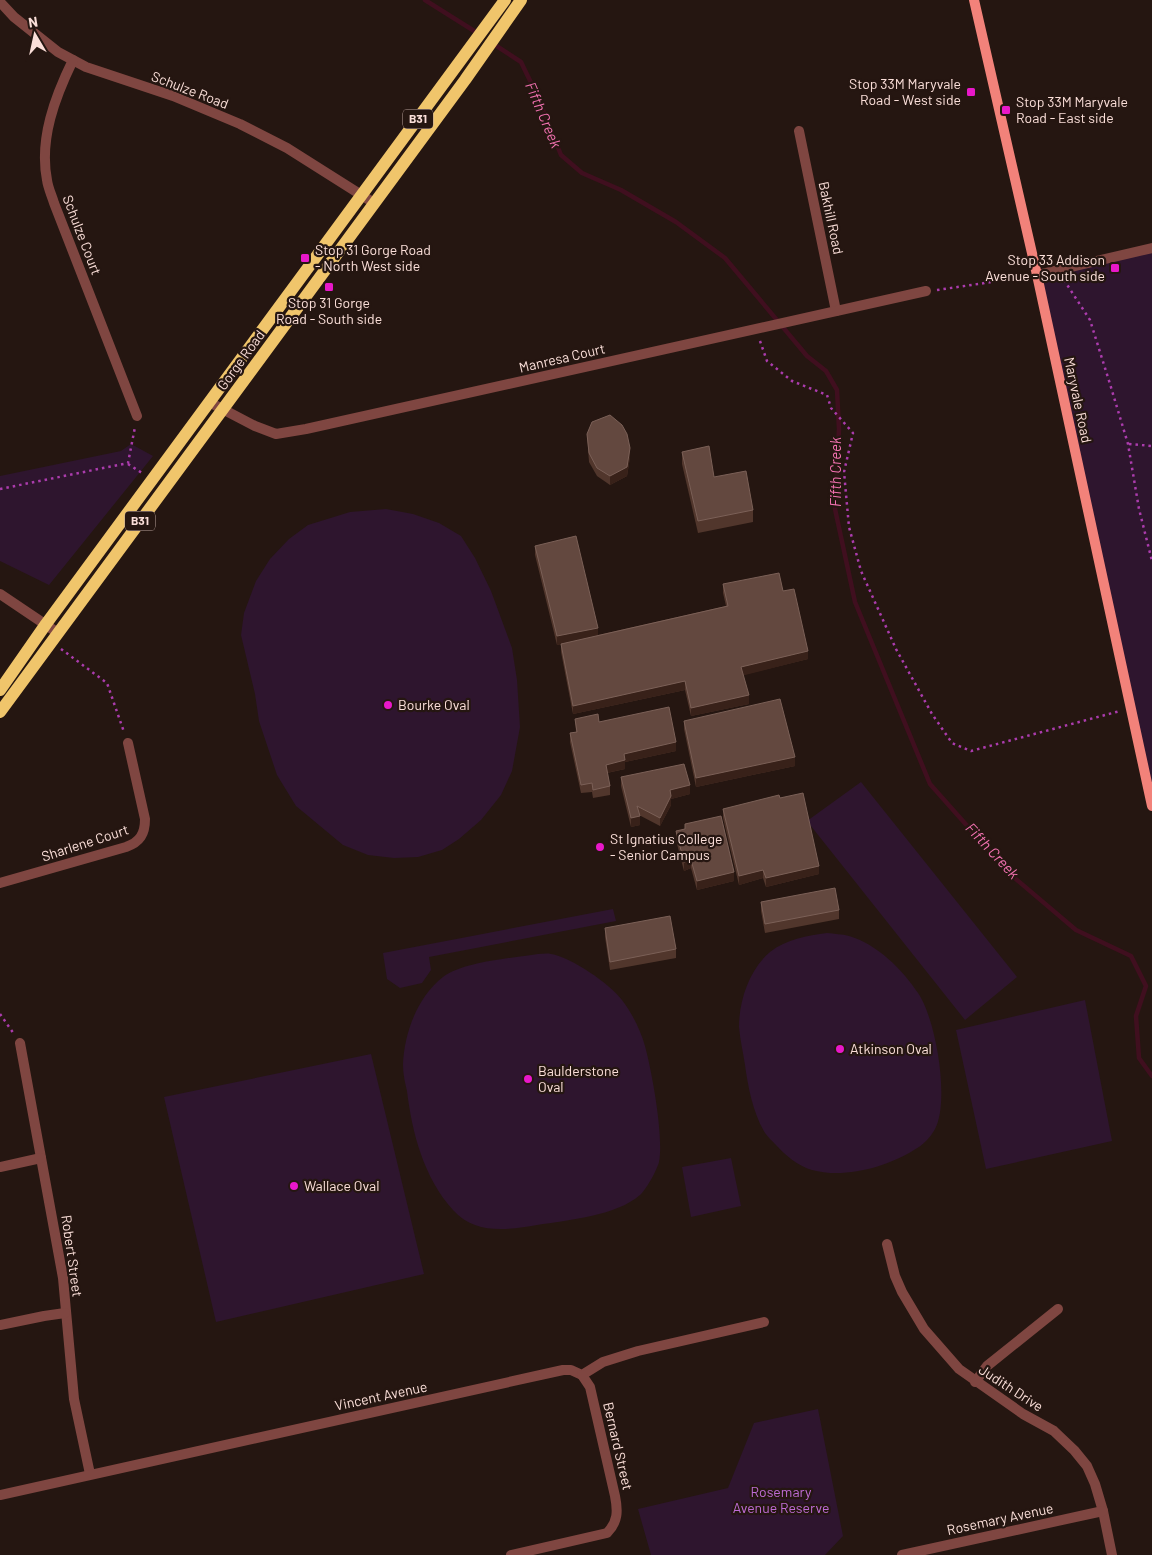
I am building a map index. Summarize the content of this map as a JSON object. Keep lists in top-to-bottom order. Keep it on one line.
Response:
{"streets":{"main road":["B31","Gorge Road","Maryvale Road"],"street":["Schulze Road","Bakhill Road","Schulze Court","Manresa Court","Sharlene Court","Robert Street","Judith Drive","Vincent Avenue","Bernard Street","Rosemary Avenue"]},"crossings":[["Schulze Road","Schulze Court"],["Schulze Road","Gorge Road"],["Bakhill Road","Manresa Court"],["Manresa Court","Gorge Road"],["Robert Street","Vincent Avenue"],["Judith Drive","Rosemary Avenue"],["Vincent Avenue","Bernard Street"]],"water":["Fifth Creek"],"parks":["Rosemary Avenue Reserve"],"places":{"transit":["Stop 33M Maryvale Road - West side","Stop 33M Maryvale Road - East side","Stop 31 Gorge Road - North West side","Stop 33 Addison Avenue - South side","Stop 31 Gorge Road - South side"],"other":["Bourke Oval","St Ignatius College - Senior Campus","Atkinson Oval","Baulderstone Oval","Wallace Oval"]},"north":"top"}
